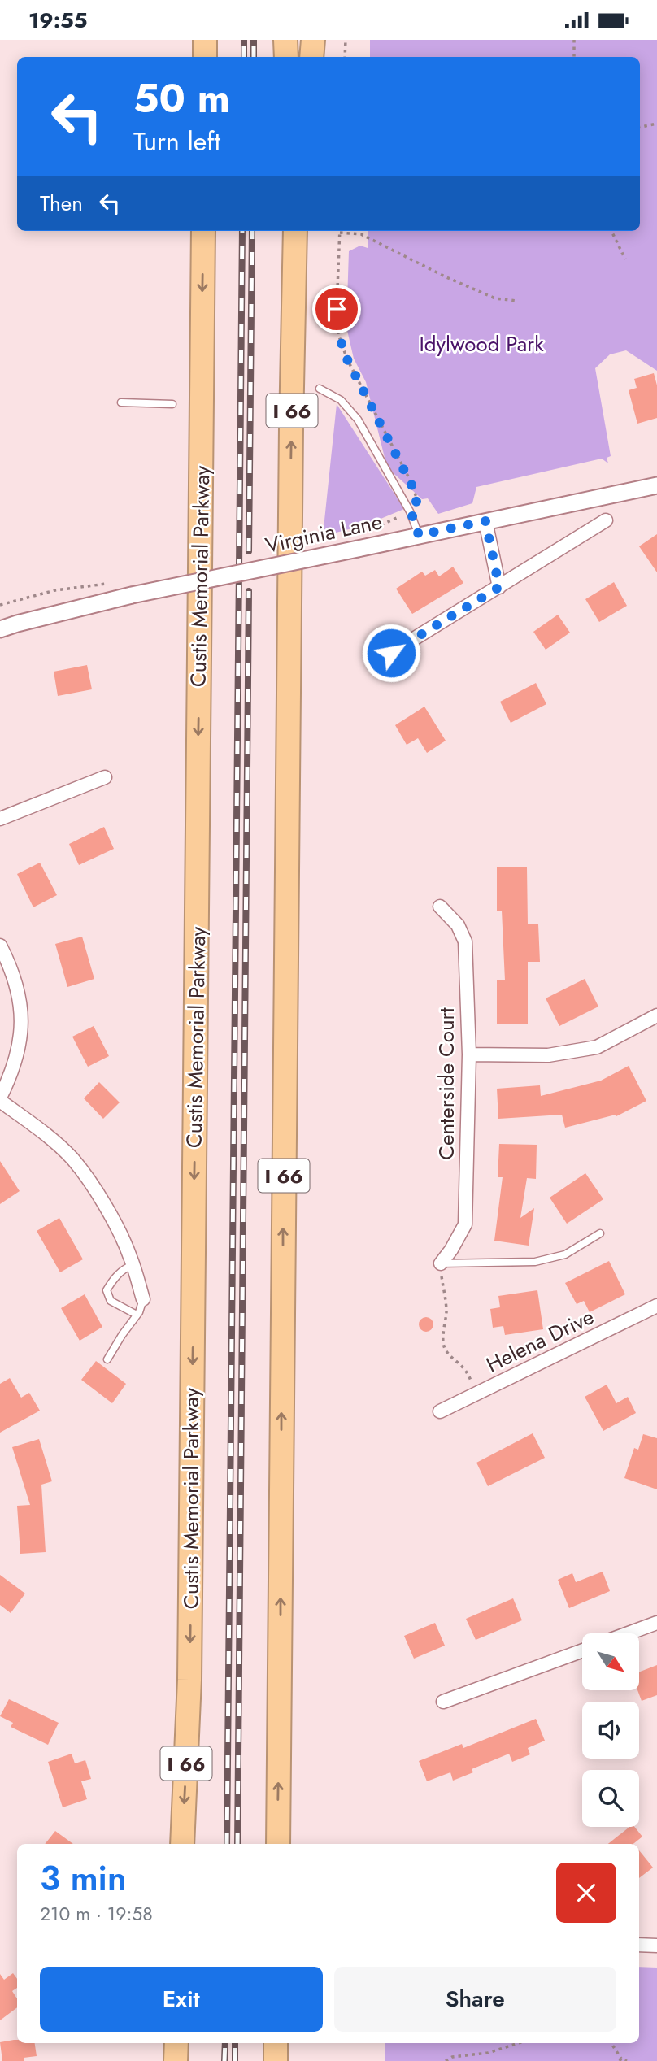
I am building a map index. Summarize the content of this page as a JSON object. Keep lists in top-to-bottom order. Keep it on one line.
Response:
{"streets":{"highway":["I 66","Custis Memorial Parkway"],"street":["Virginia Lane","Centerside Court","Helena Drive"]},"parks":["Idylwood Park"],"north":"bottom right","page":{"status":"19:55","turn":["50 m","Turn left"],"then":"Then","heading":["3 min","210 m · 19:58"],"buttons":["Exit","Share"]}}
